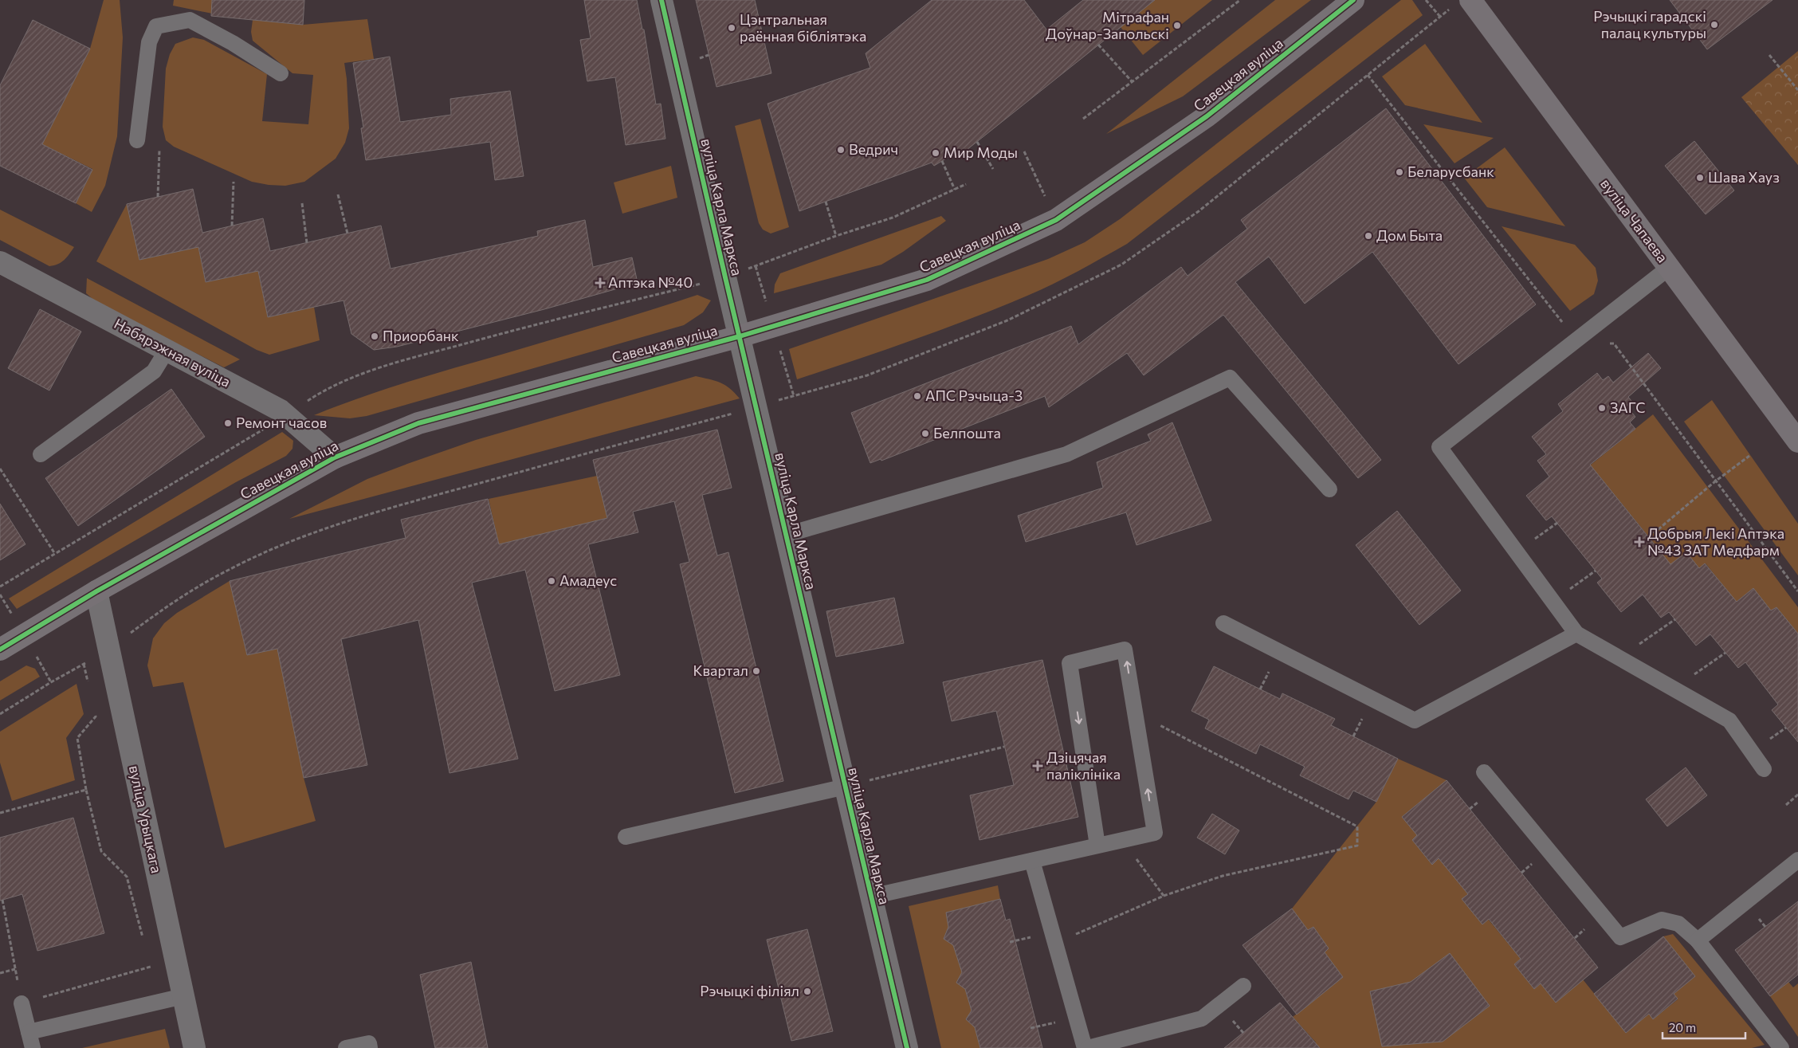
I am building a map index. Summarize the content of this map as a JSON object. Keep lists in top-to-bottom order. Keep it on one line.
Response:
{"streets":{"street":["Савецкая вуліца","вуліца Карла Маркса","вуліца Чапаева","Набярэжная вуліца","вуліца Урыцкага"]},"crossings":[["Савецкая вуліца","вуліца Карла Маркса"],["Савецкая вуліца","Набярэжная вуліца"],["Савецкая вуліца","вуліца Урыцкага"]],"places":{"other":["Рэчыцкі гарадскі палац культуры","Мітрафан Доўнар-Запольскі","Цэнтральная раённая бібліятэка","Ведрич","Мир Моды","Беларусбанк","Шава Хауз","Дом Быта","Приорбанк","АПС Рэчыца-3","ЗАГС","Ремонт часов","Белпошта","Амадеус","Квартал","Рэчыцкі філіял"],"health":["Аптэка №40","Добрыя Лекі Аптэка №43 ЗАТ Медфарм","Дзіцячая паліклініка"]},"scale_bar":"20 m"}
